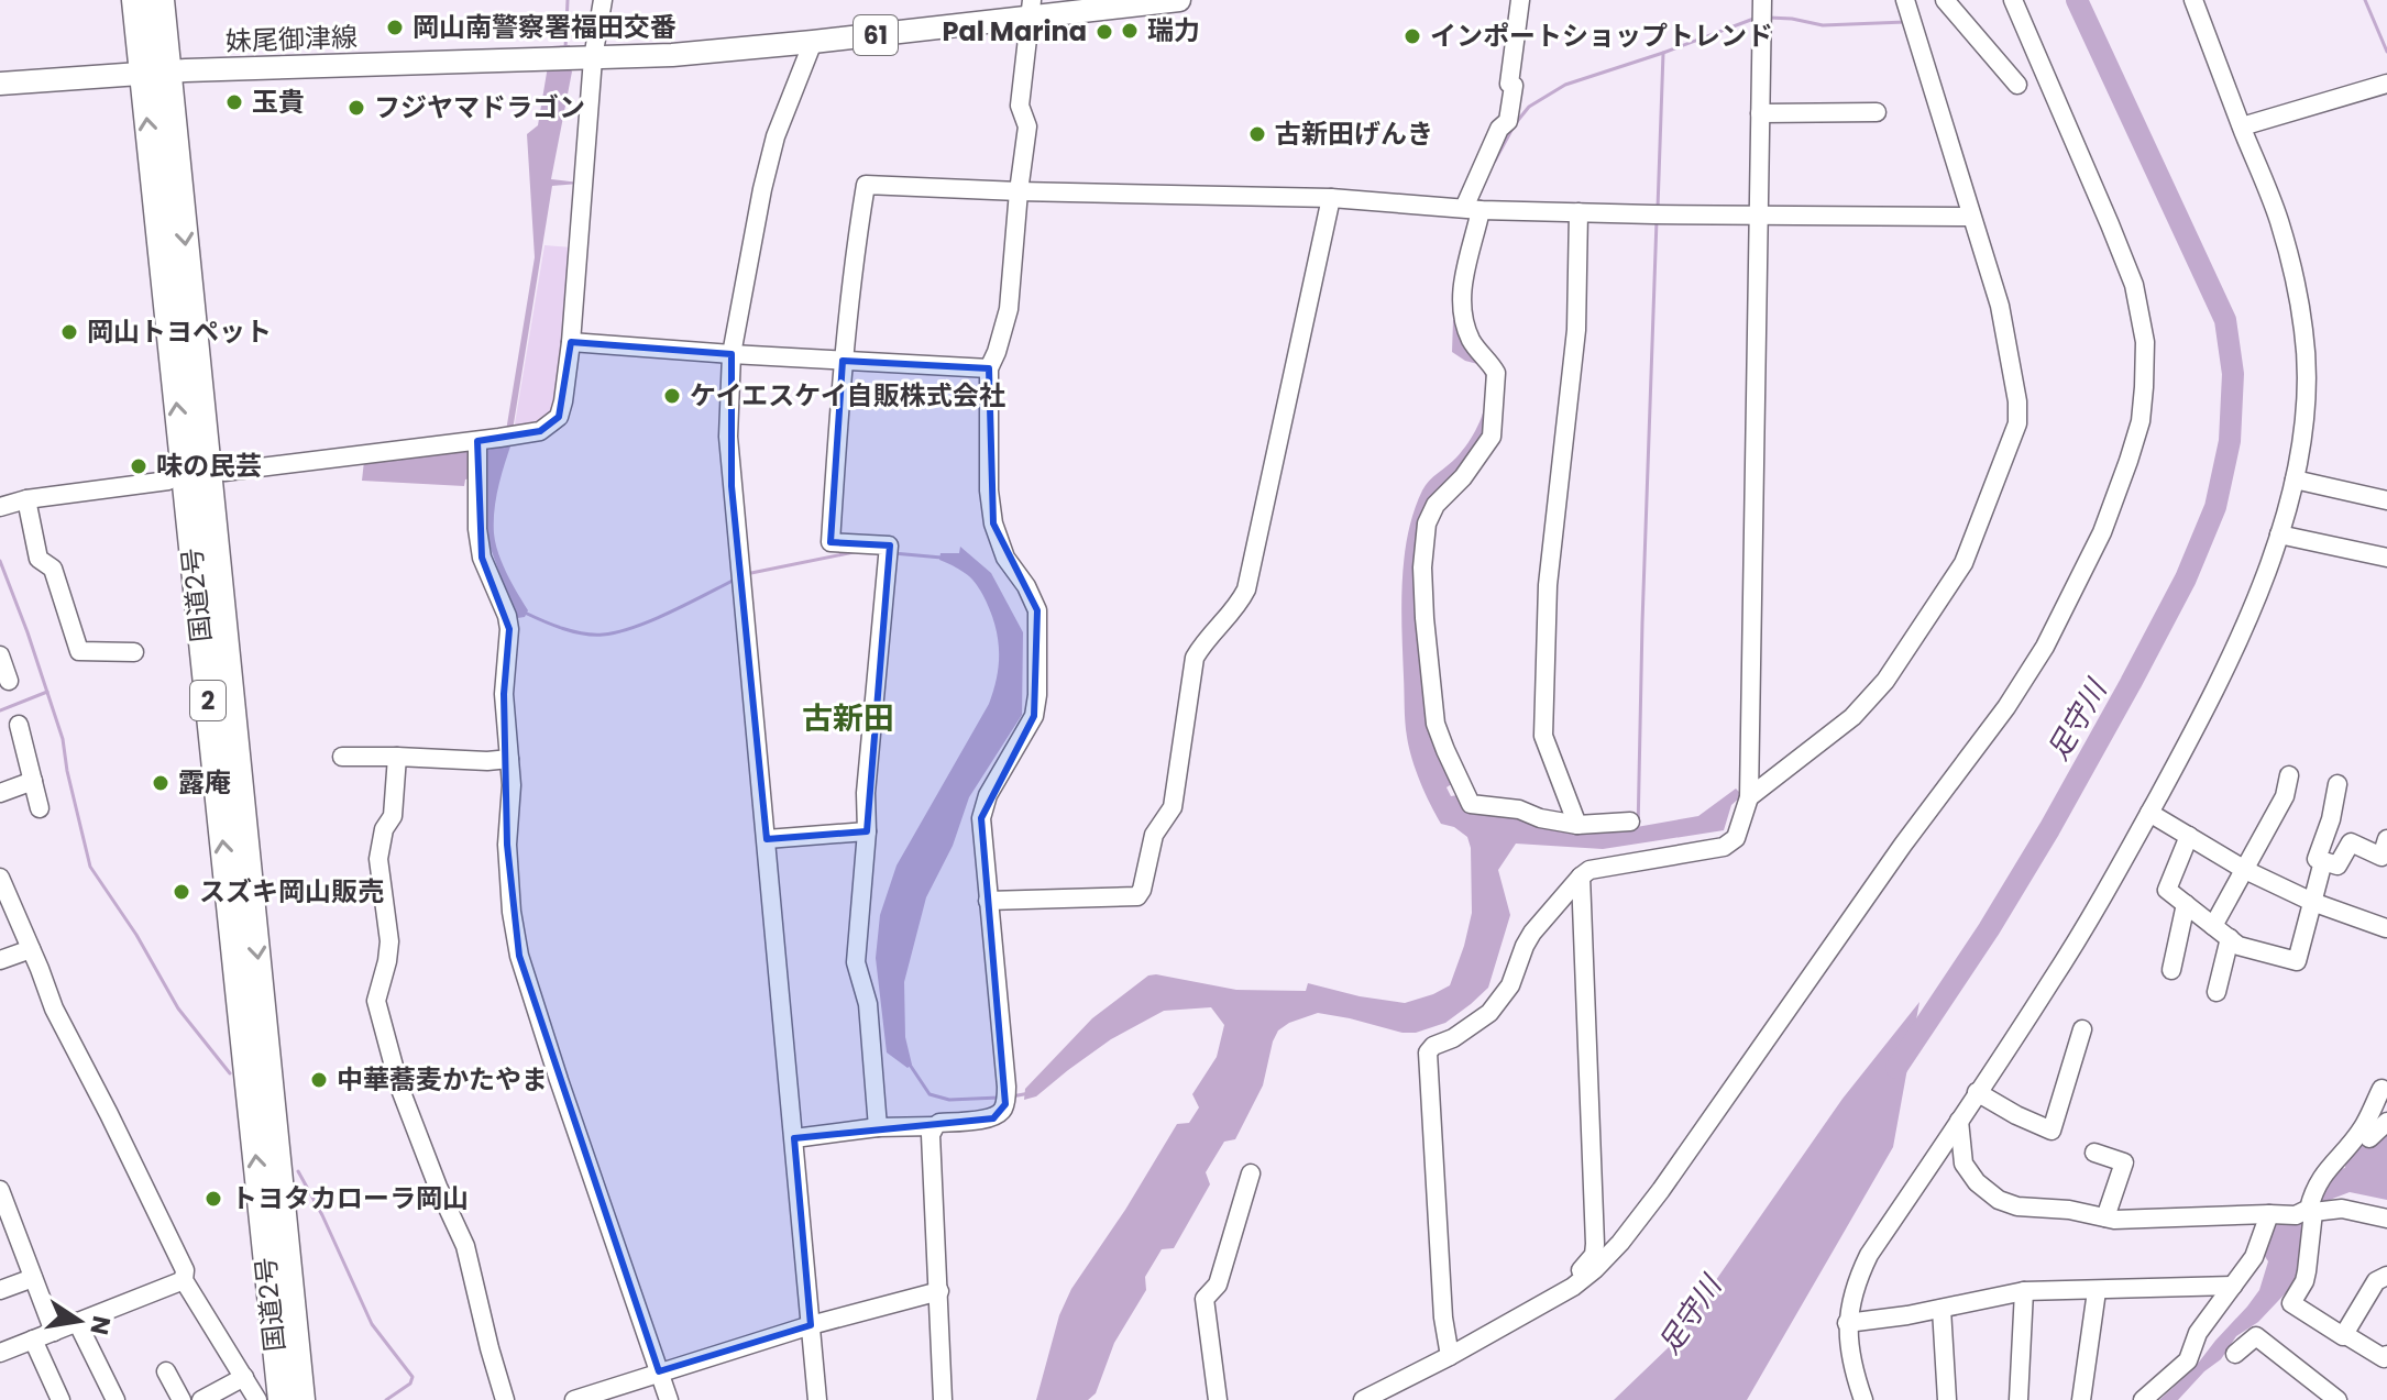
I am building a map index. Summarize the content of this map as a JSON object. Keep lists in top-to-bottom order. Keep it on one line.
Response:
{"streets":{"highway":["国道2号","2"],"main road":["61","妹尾御津線"]},"crossings":[["妹尾御津線","国道2号"]],"districts":["古新田"],"water":["足守川"],"places":["岡山南警察署福田交番","瑞力","Pal Marina","インポートショップトレンド","玉貴","フジヤマドラゴン","古新田げんき","岡山トヨペット","ケイエスケイ自販株式会社","味の民芸","露庵","スズキ岡山販売","中華蕎麦かたやま","トヨタカローラ岡山"],"north":"right"}
